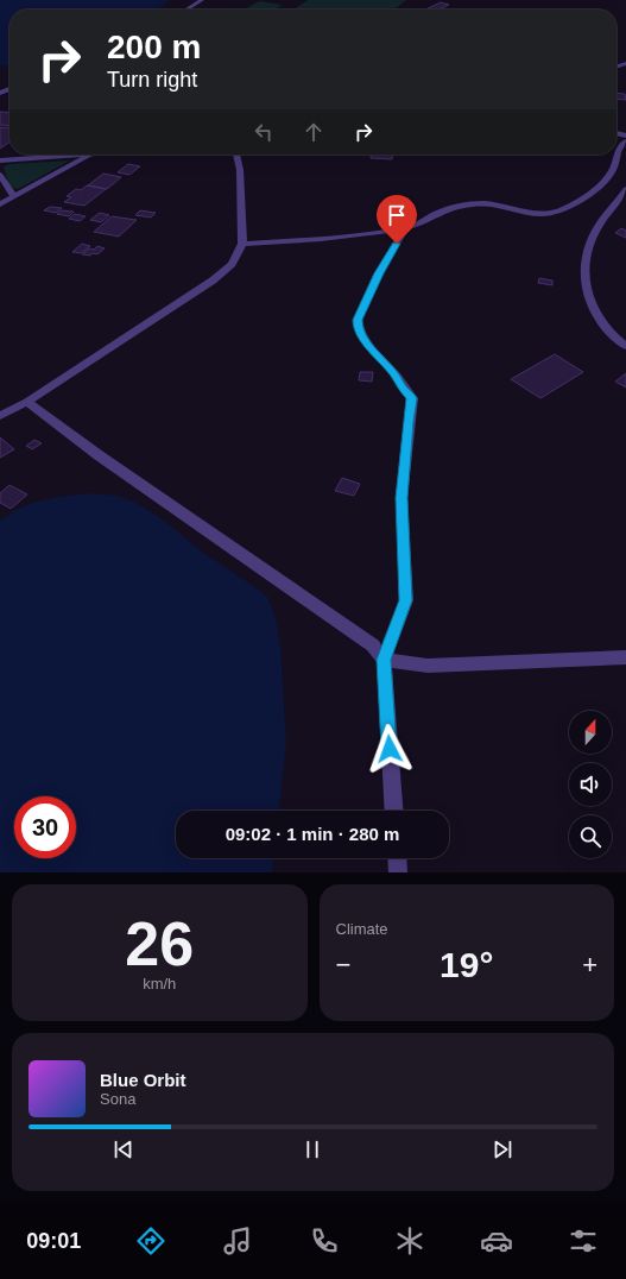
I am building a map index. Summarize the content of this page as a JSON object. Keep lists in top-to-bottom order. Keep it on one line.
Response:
{"north":"top","page":{"turn":["200 m","Turn right"],"limit":"30","trip":"09:02 · 1 min · 280 m","tile":[["26","km/h"],"Climate"],"heat":["−","19°","+"],"song":["Blue Orbit","Sona"],"tabs":"09:01"}}
